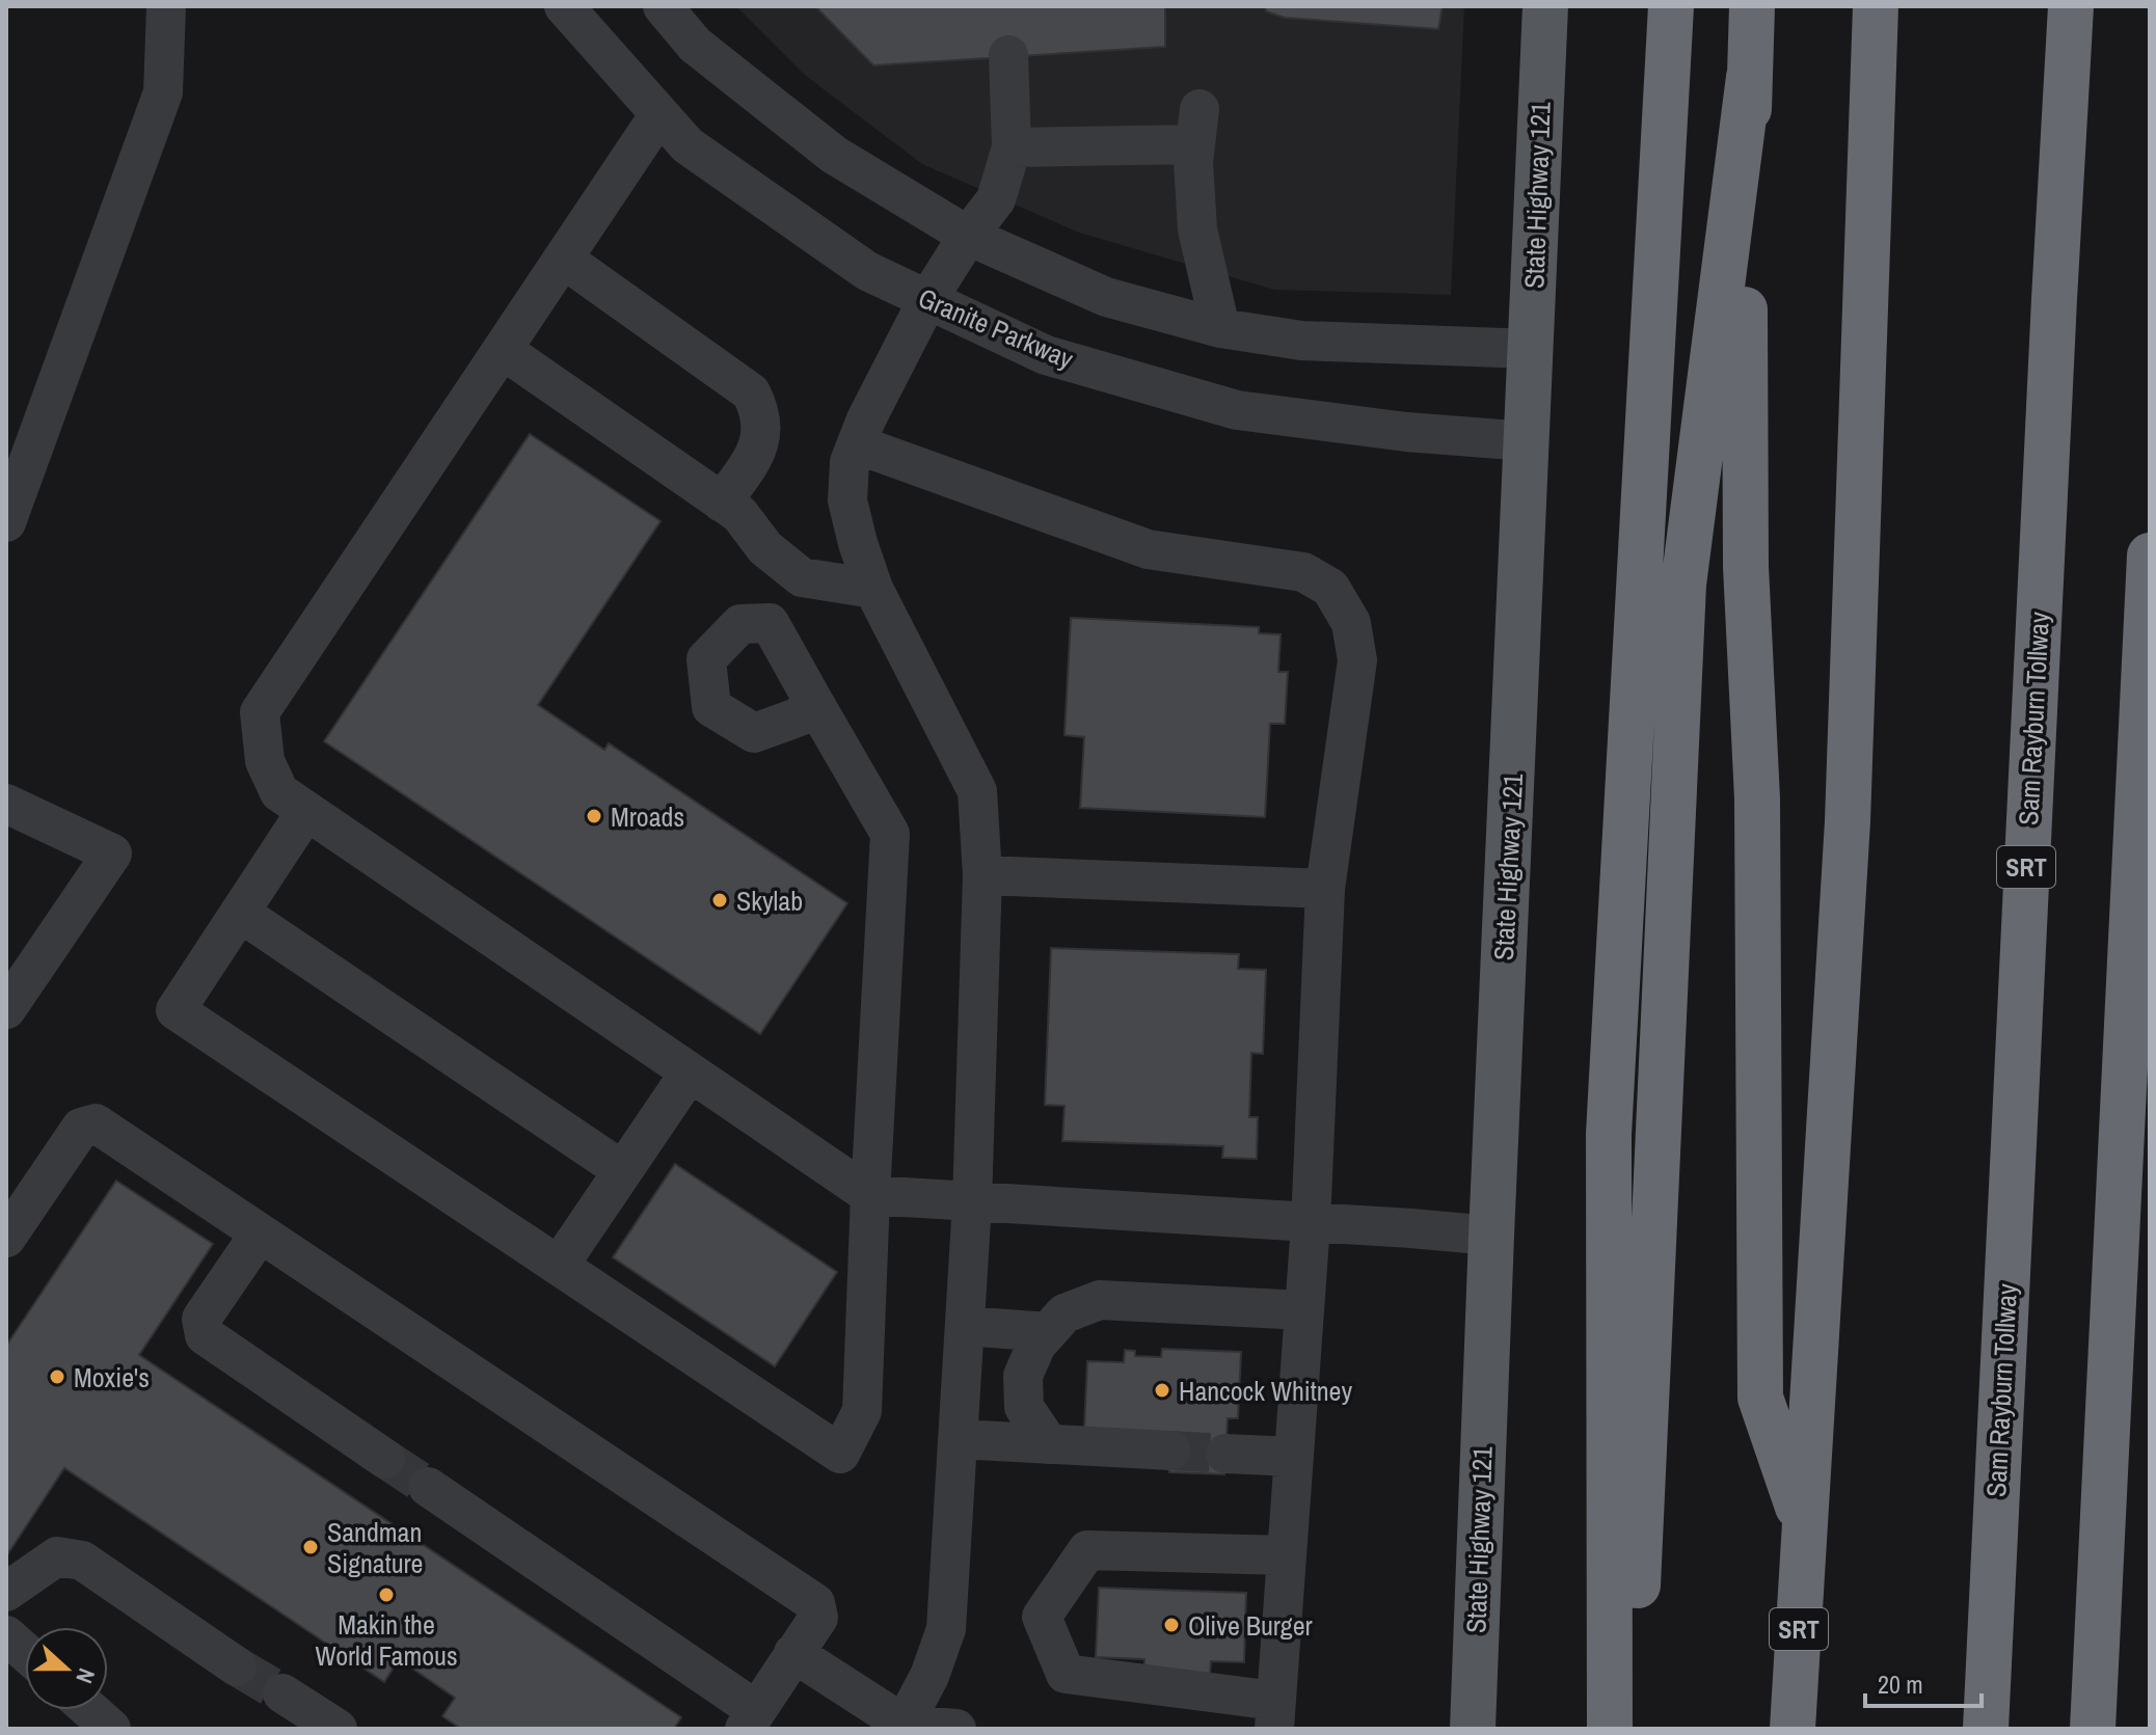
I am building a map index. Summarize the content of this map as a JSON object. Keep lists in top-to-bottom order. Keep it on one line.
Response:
{"streets":{"highway":["Sam Rayburn Tollway","SRT"],"main road":["State Highway 121"],"street":["Granite Parkway"]},"crossings":[["State Highway 121","Granite Parkway"]],"places":["Mroads","Skylab","Moxie's","Hancock Whitney","Sandman Signature","Makin the World Famous","Olive Burger"],"scale_bar":"20 m","north":"right"}
